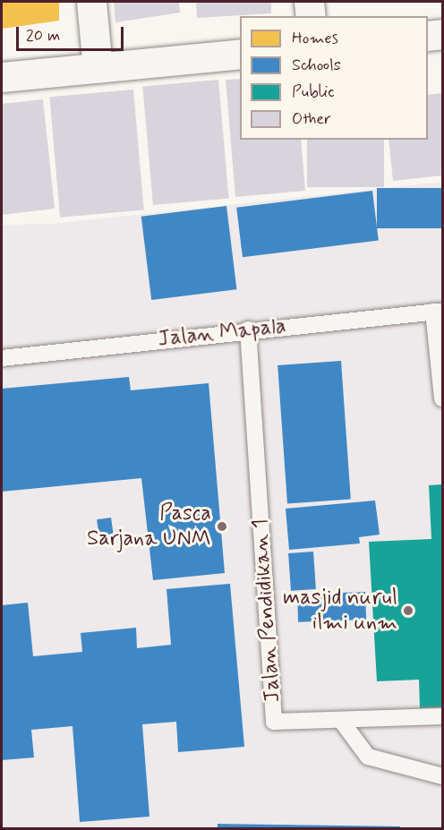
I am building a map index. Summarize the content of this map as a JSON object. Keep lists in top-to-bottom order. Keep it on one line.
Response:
{"streets":{"lane":["Jalan Mapala","Jalan Pendidikan 1"]},"crossings":[["Jalan Mapala","Jalan Pendidikan 1"]],"places":["Pasca Sarjana UNM","masjid nurul ilmi unm"],"legend":["Homes","Schools","Public","Other"],"scale_bar":"20 m"}
